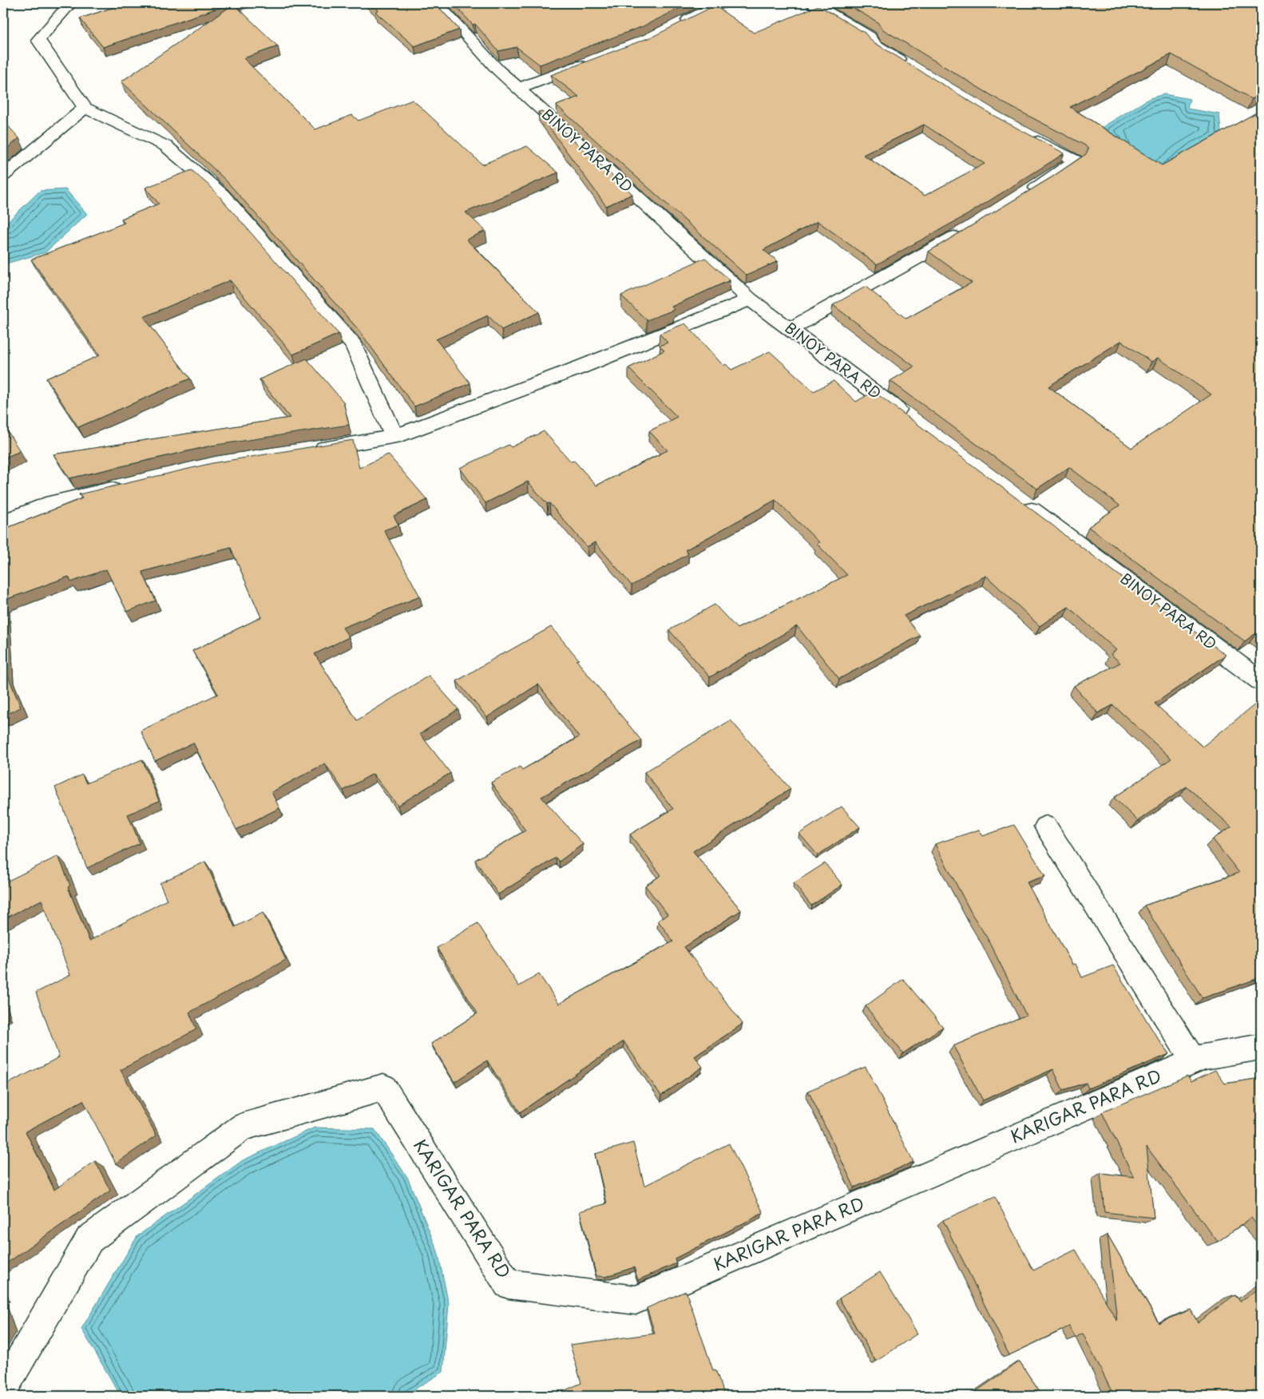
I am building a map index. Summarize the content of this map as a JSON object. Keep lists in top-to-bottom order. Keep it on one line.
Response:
{"streets":{"street":["BINOY PARA RD","KARIGAR PARA RD"]}}
